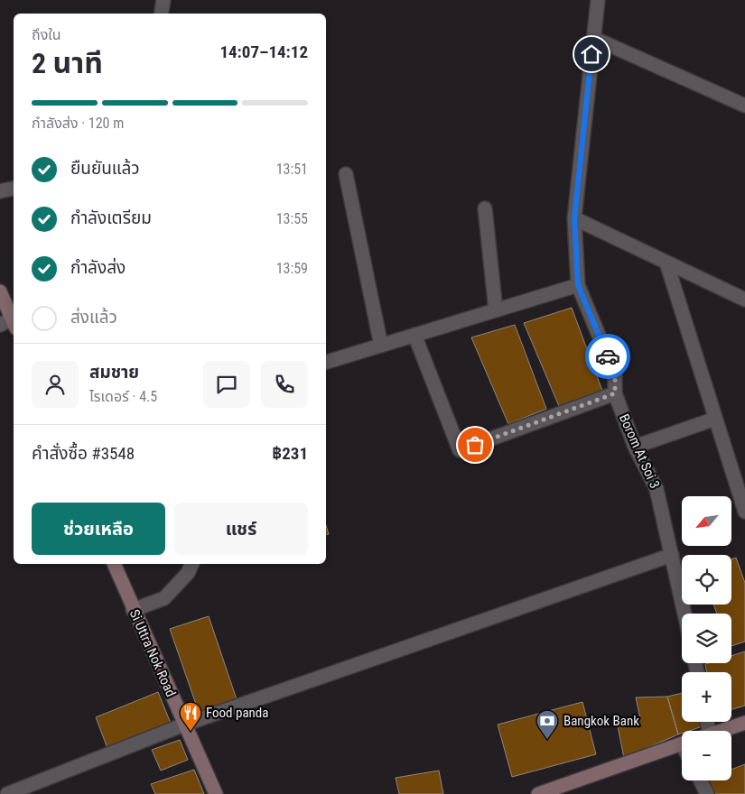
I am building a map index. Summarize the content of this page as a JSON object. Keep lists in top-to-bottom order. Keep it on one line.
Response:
{"streets":{"street":["Borom At Soi 3","Si Uttra Nok Road"]},"places":{"restaurant":["Food panda"],"bank":["Bangkok Bank"]},"north":"bottom left","page":{"heading":["2 นาที","ถึงใน","14:07–14:12"],"panel":["สมชาย","ไรเดอร์ · 4.5","คำสั่งซื้อ #3548","฿231"],"bar":"กำลังส่ง · 120 m","list":[["ยืนยันแล้ว","13:51"],["กำลังเตรียม","13:55"],["กำลังส่ง","13:59"],"ส่งแล้ว"],"buttons":["ช่วยเหลือ","แชร์"],"map_buttons":["+","−"]}}
